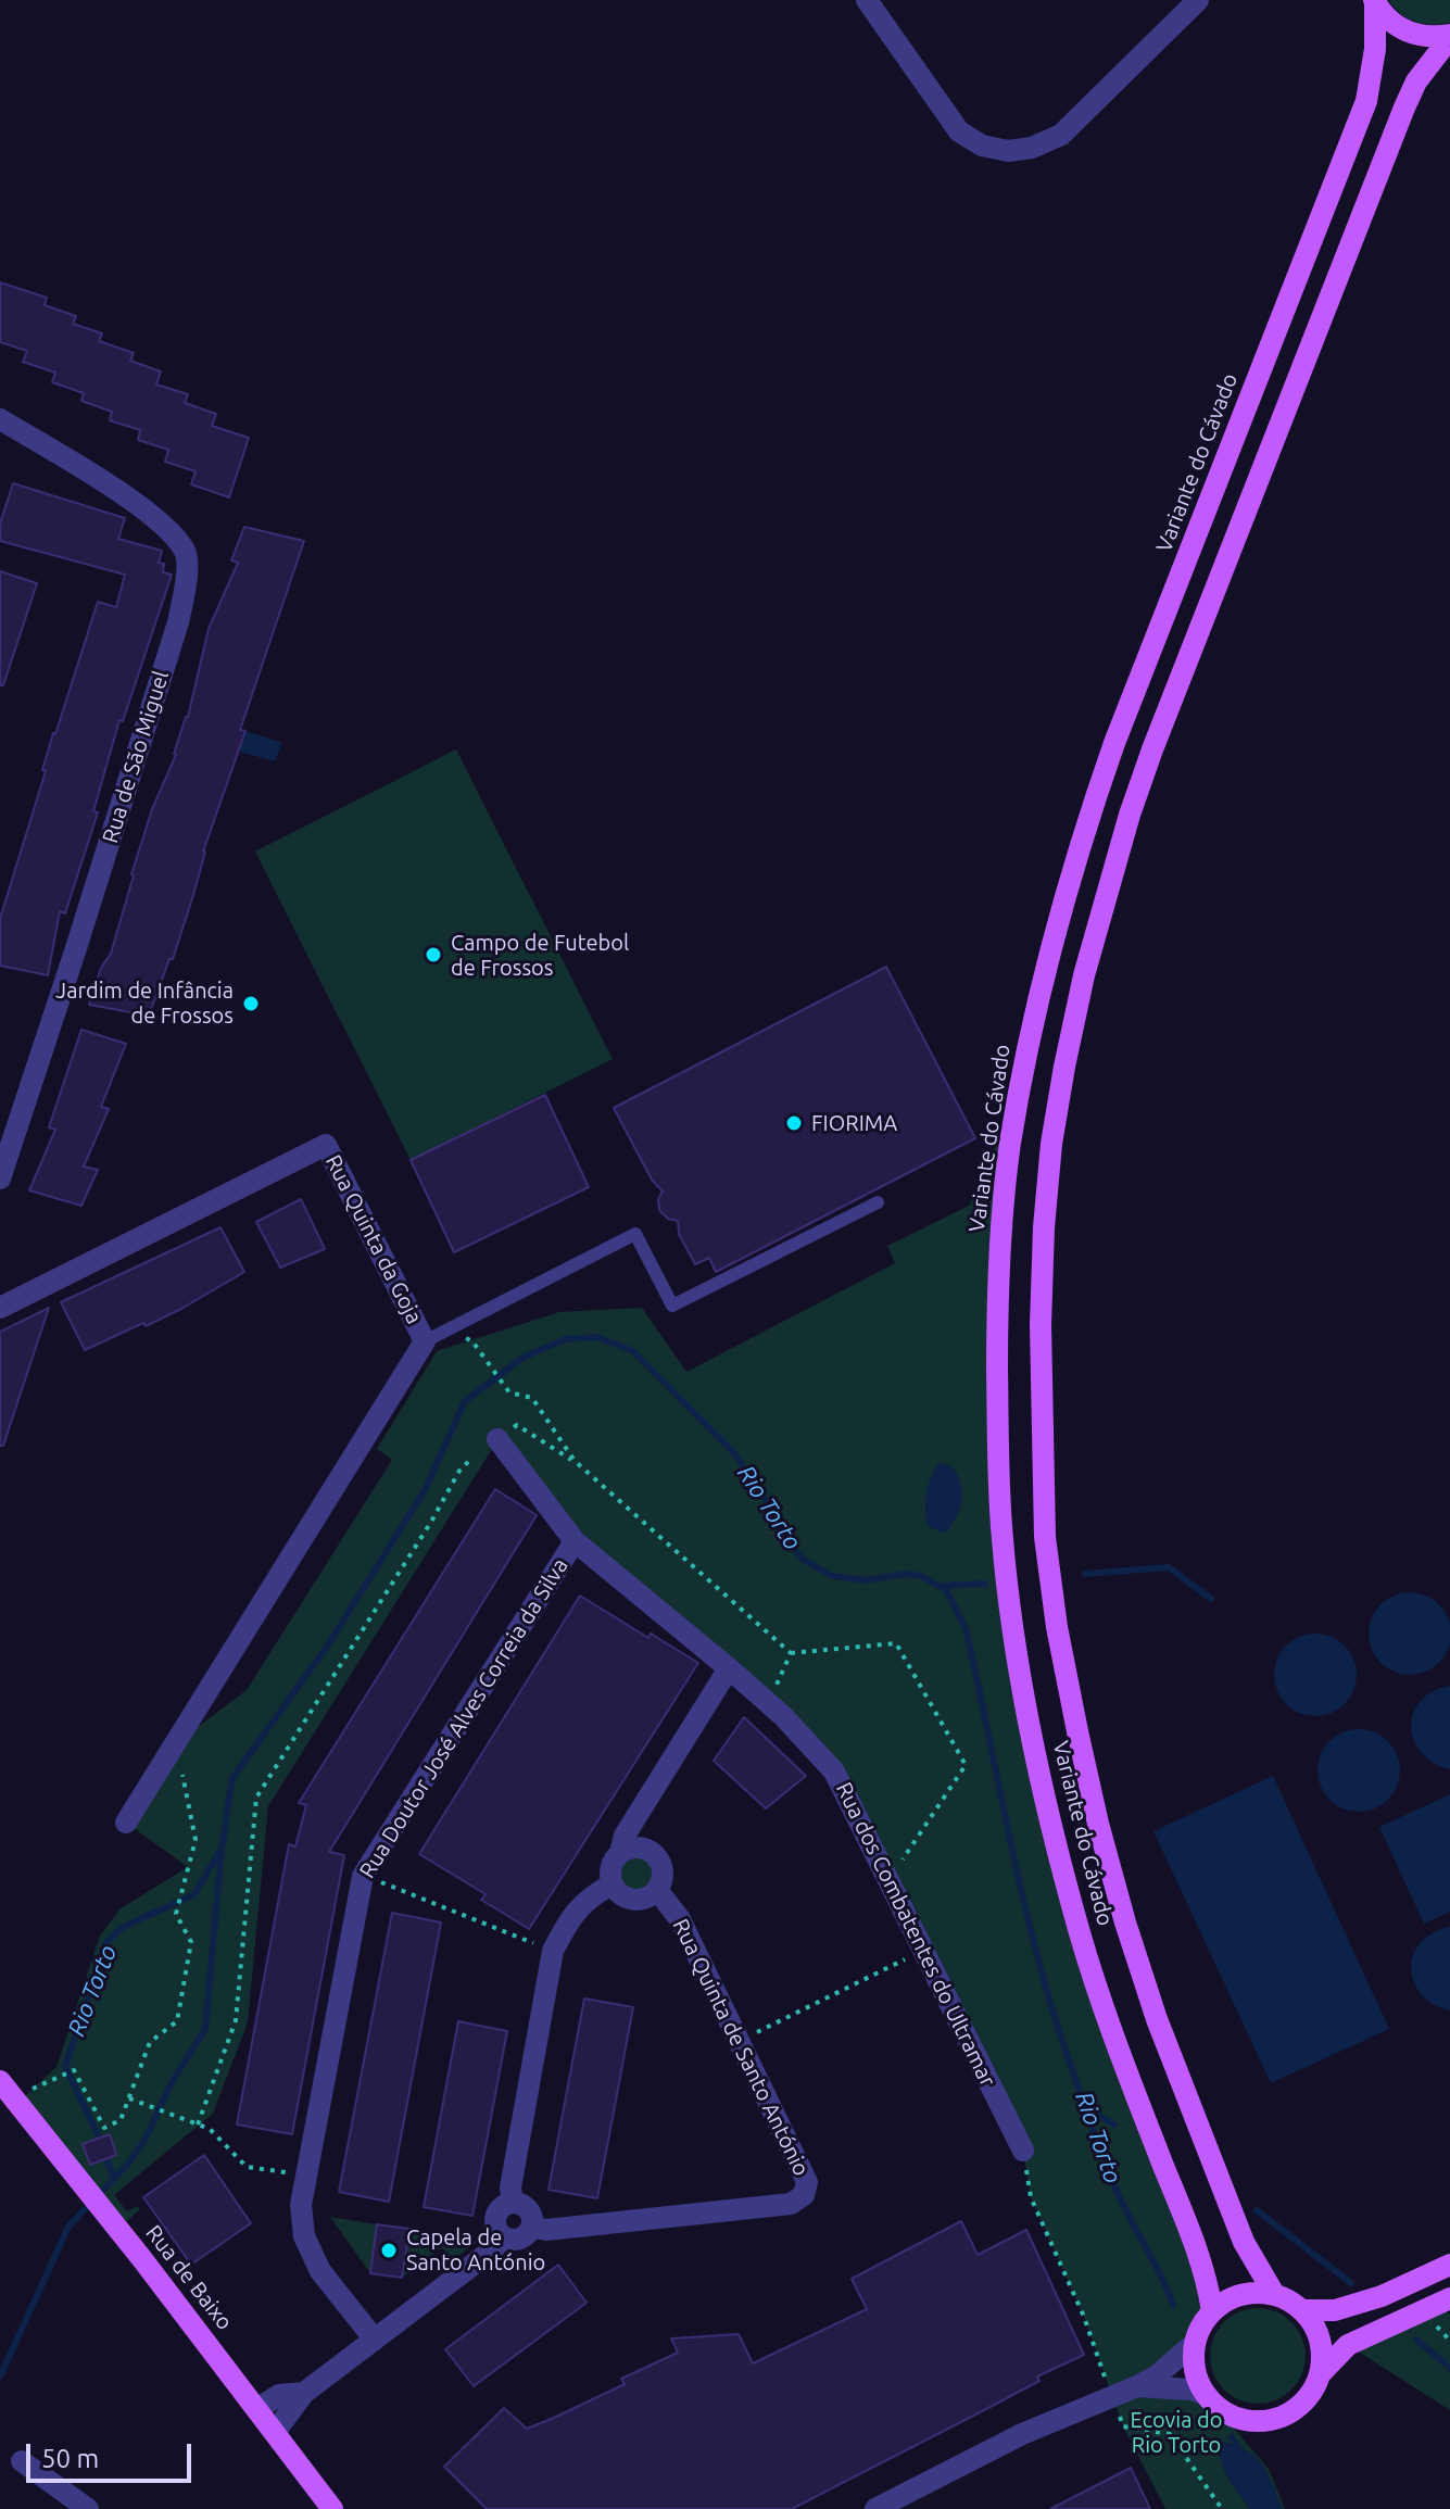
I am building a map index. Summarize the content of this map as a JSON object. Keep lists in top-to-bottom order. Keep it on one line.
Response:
{"streets":{"main road":["Variante do Cávado","Rua de Baixo"],"street":["Rua de São Miguel","Rua Quinta da Goja","Rua Doutor José Alves Correia da Silva","Rua dos Combatentes do Ultramar","Rua Quinta de Santo António"]},"crossings":[["Rua Doutor José Alves Correia da Silva","Rua dos Combatentes do Ultramar"],["Rua Doutor José Alves Correia da Silva","Rua Quinta de Santo António"],["Rua Quinta de Santo António","Rua de Baixo"]],"water":["Rio Torto"],"parks":["Ecovia do Rio Torto"],"places":["Campo de Futebol de Frossos","Jardim de Infância de Frossos","FIORIMA","Capela de Santo António"],"scale_bar":"50 m"}
